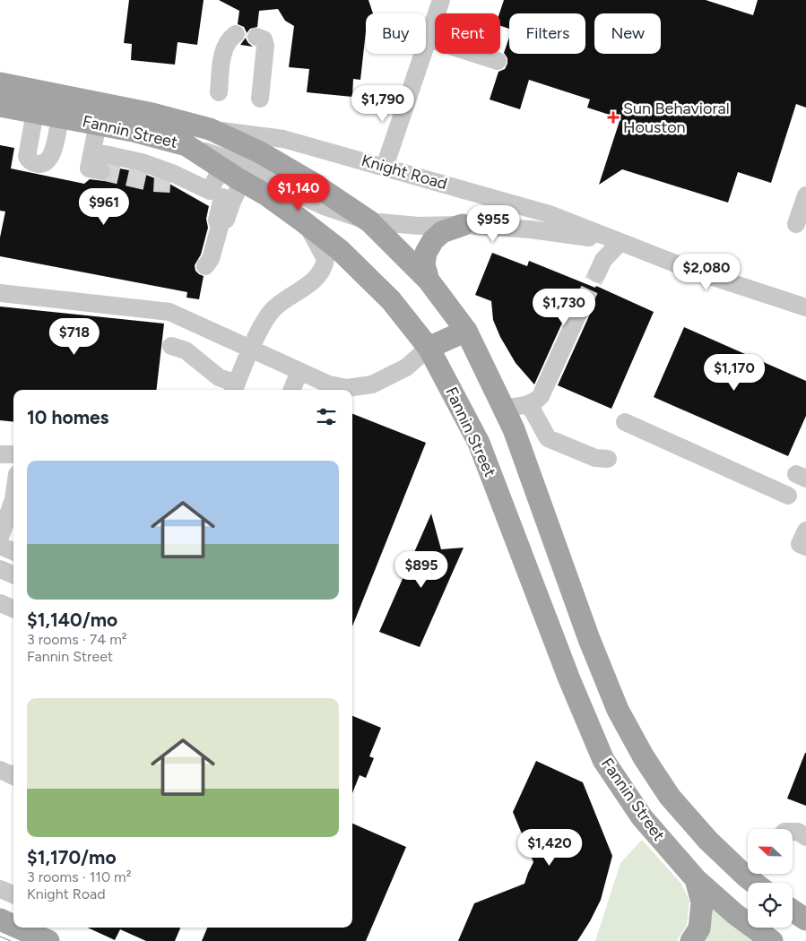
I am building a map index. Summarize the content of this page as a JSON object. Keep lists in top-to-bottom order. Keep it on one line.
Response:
{"streets":{"main road":["Fannin Street"],"street":["Knight Road"]},"crossings":[["Fannin Street","Knight Road"]],"places":{"health":["Sun Behavioral Houston"]},"north":"left","page":{"chip":["Buy","Rent","Filters","New"],"price":["$1,790","$1,140","$961","$955","$2,080","$1,730","$718","$1,170","$895","$1,420"],"heading":"10 homes","list":[{"name":"$1,140/mo","note":"3 rooms · 74 m² · Fannin Street"},{"name":"$1,170/mo","note":"3 rooms · 110 m² · Knight Road"}]}}
